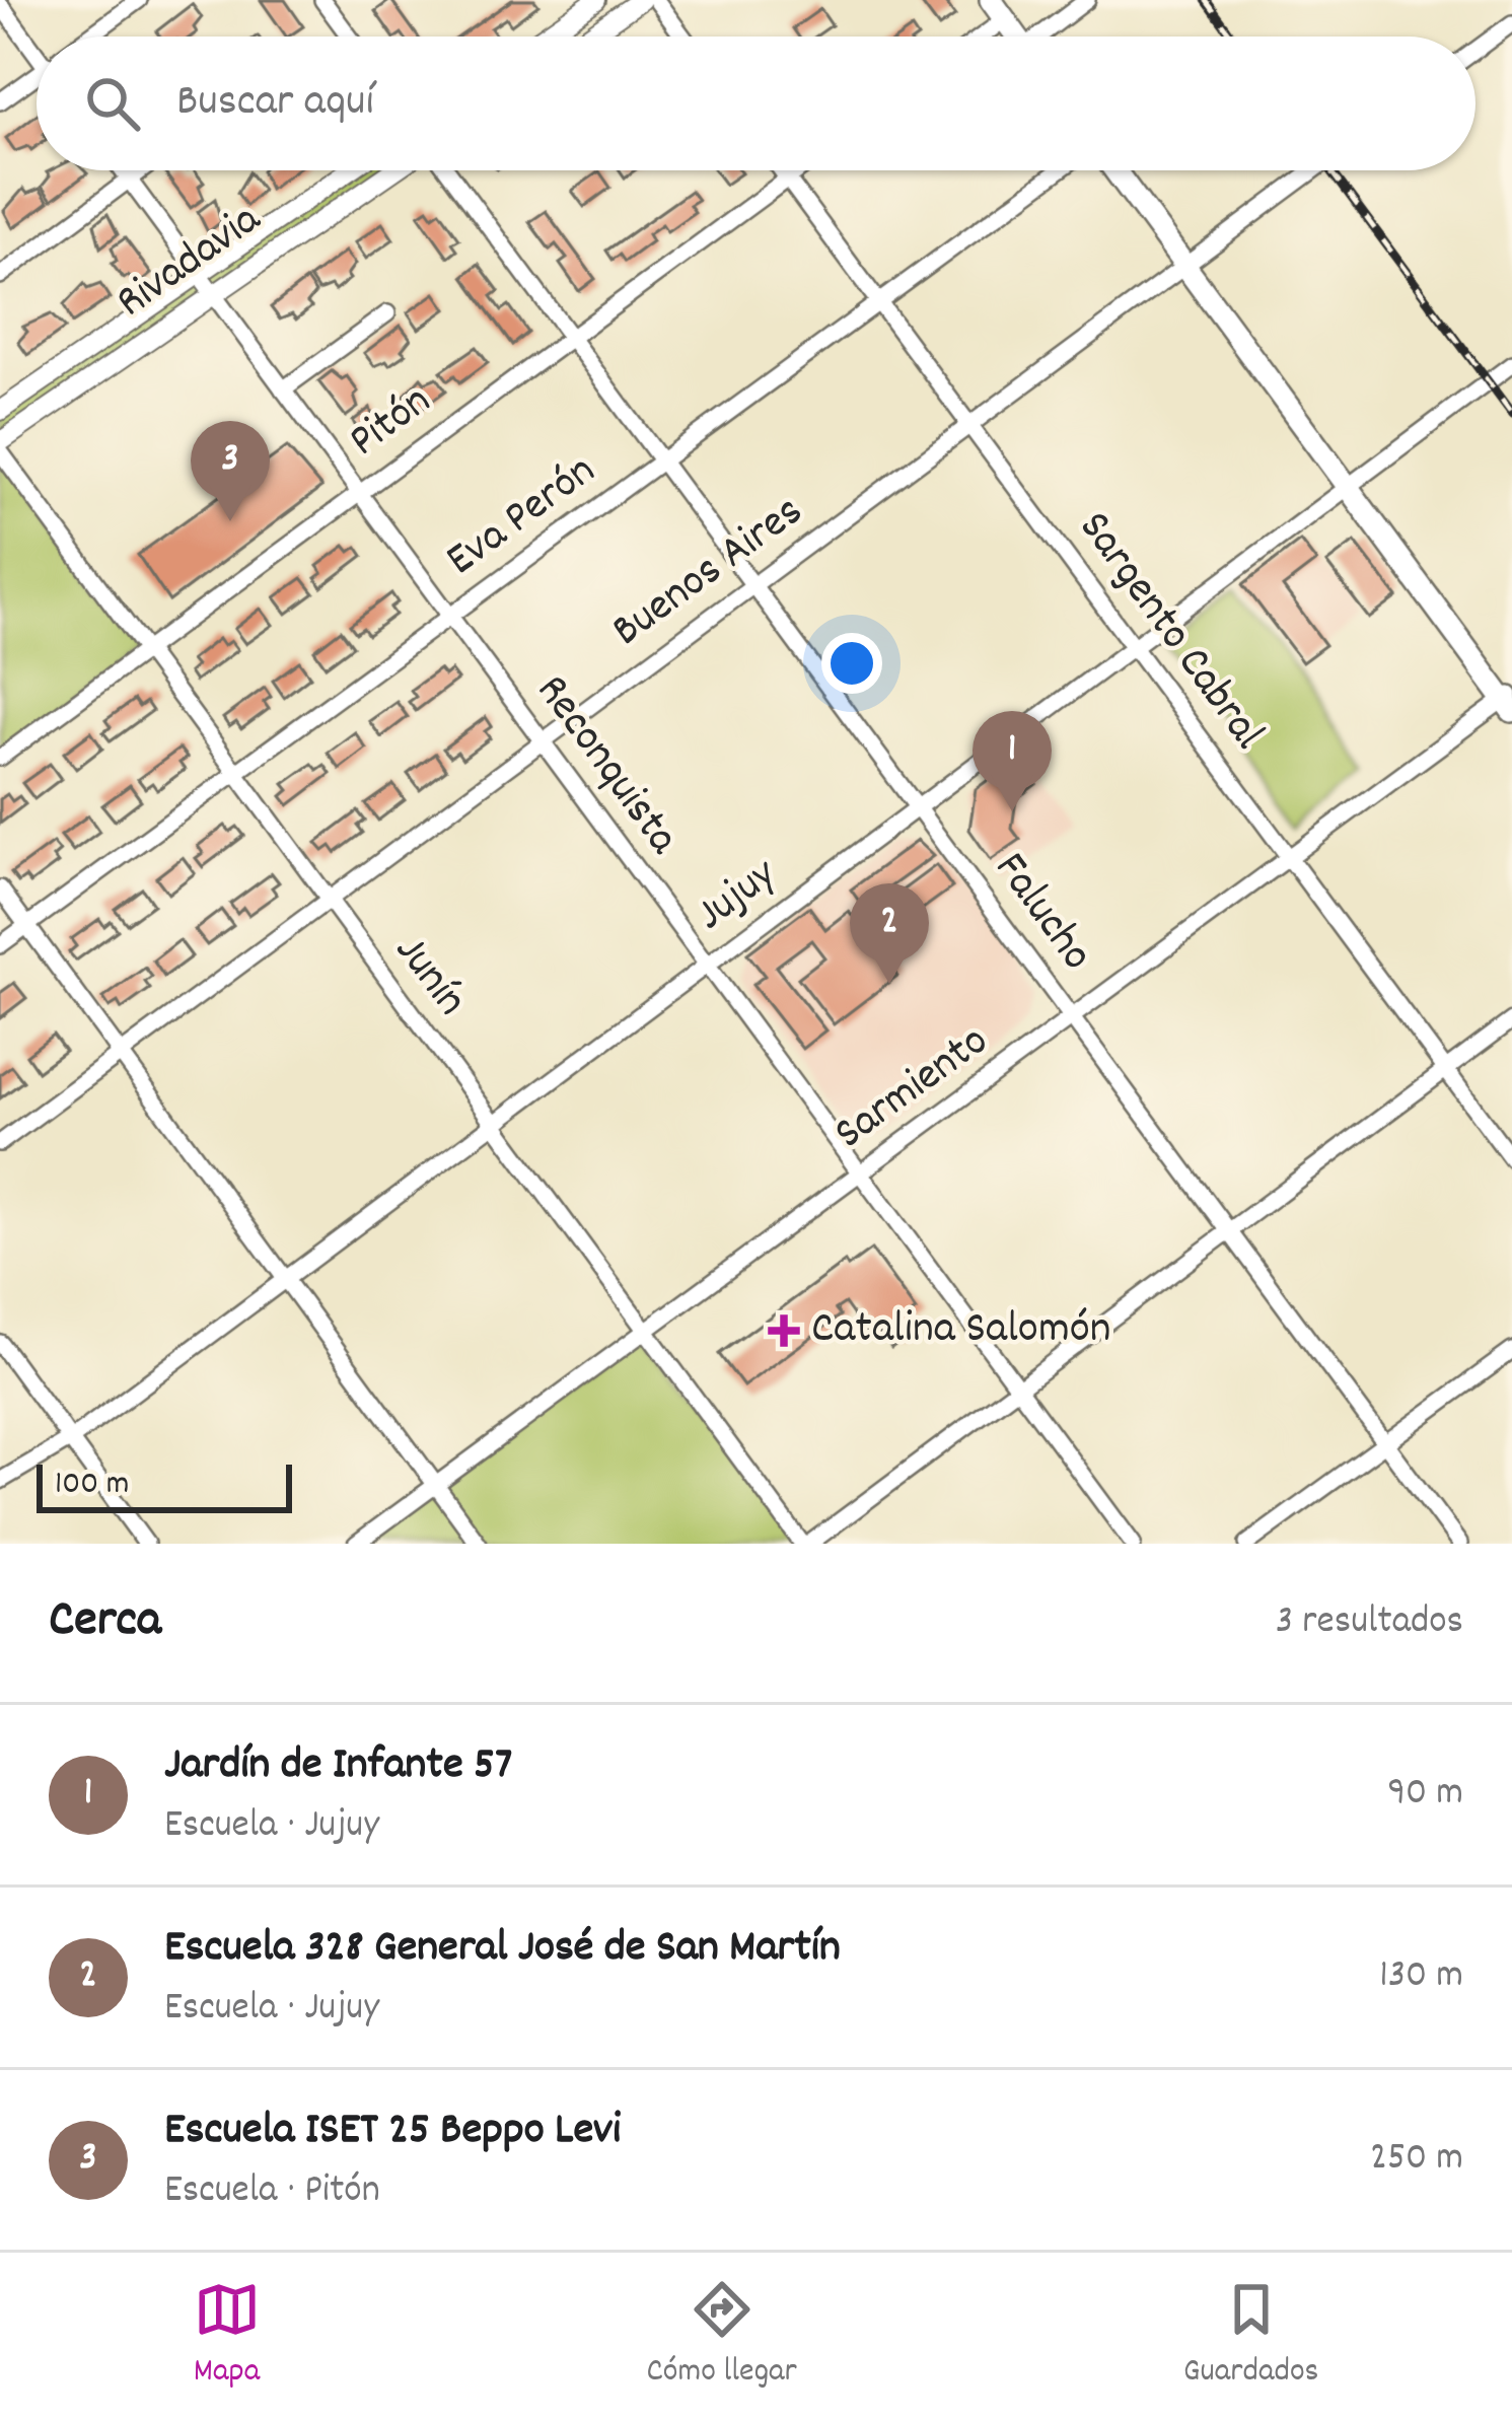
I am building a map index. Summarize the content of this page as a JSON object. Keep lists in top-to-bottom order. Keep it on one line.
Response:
{"streets":{"street":["Rivadavia","Pitón","Eva Perón","Buenos Aires","Sargento Cabral","Reconquista","Jujuy","Falucho","Junín","Sarmiento"]},"crossings":[["Rivadavia","Reconquista"],["Pitón","Sargento Cabral"],["Pitón","Reconquista"],["Pitón","Falucho"],["Pitón","Junín"],["Eva Perón","Sargento Cabral"],["Eva Perón","Reconquista"],["Eva Perón","Falucho"],["Eva Perón","Junín"],["Buenos Aires","Sargento Cabral"],["Buenos Aires","Reconquista"],["Buenos Aires","Falucho"],["Buenos Aires","Junín"],["Sargento Cabral","Jujuy"],["Sargento Cabral","Sarmiento"],["Reconquista","Jujuy"],["Reconquista","Sarmiento"],["Jujuy","Falucho"],["Jujuy","Junín"],["Falucho","Sarmiento"],["Junín","Sarmiento"]],"places":{"health":["Catalina Salomón"]},"scale_bar":"100 m","page":{"search":"Buscar aquí","pins":["3","1","2"],"scale":"100 m","heading":["Cerca","3 resultados"],"list":[{"mark":"1","name":"Jardín de Infante 57","note":"Escuela · Jujuy","value":"90 m"},{"mark":"2","name":"Escuela 328 General José de San Martín","note":"Escuela · Jujuy","value":"130 m"},{"mark":"3","name":"Escuela ISET 25 Beppo Levi","note":"Escuela · Pitón","value":"250 m"}],"nav":["Mapa","Cómo llegar","Guardados"]}}
